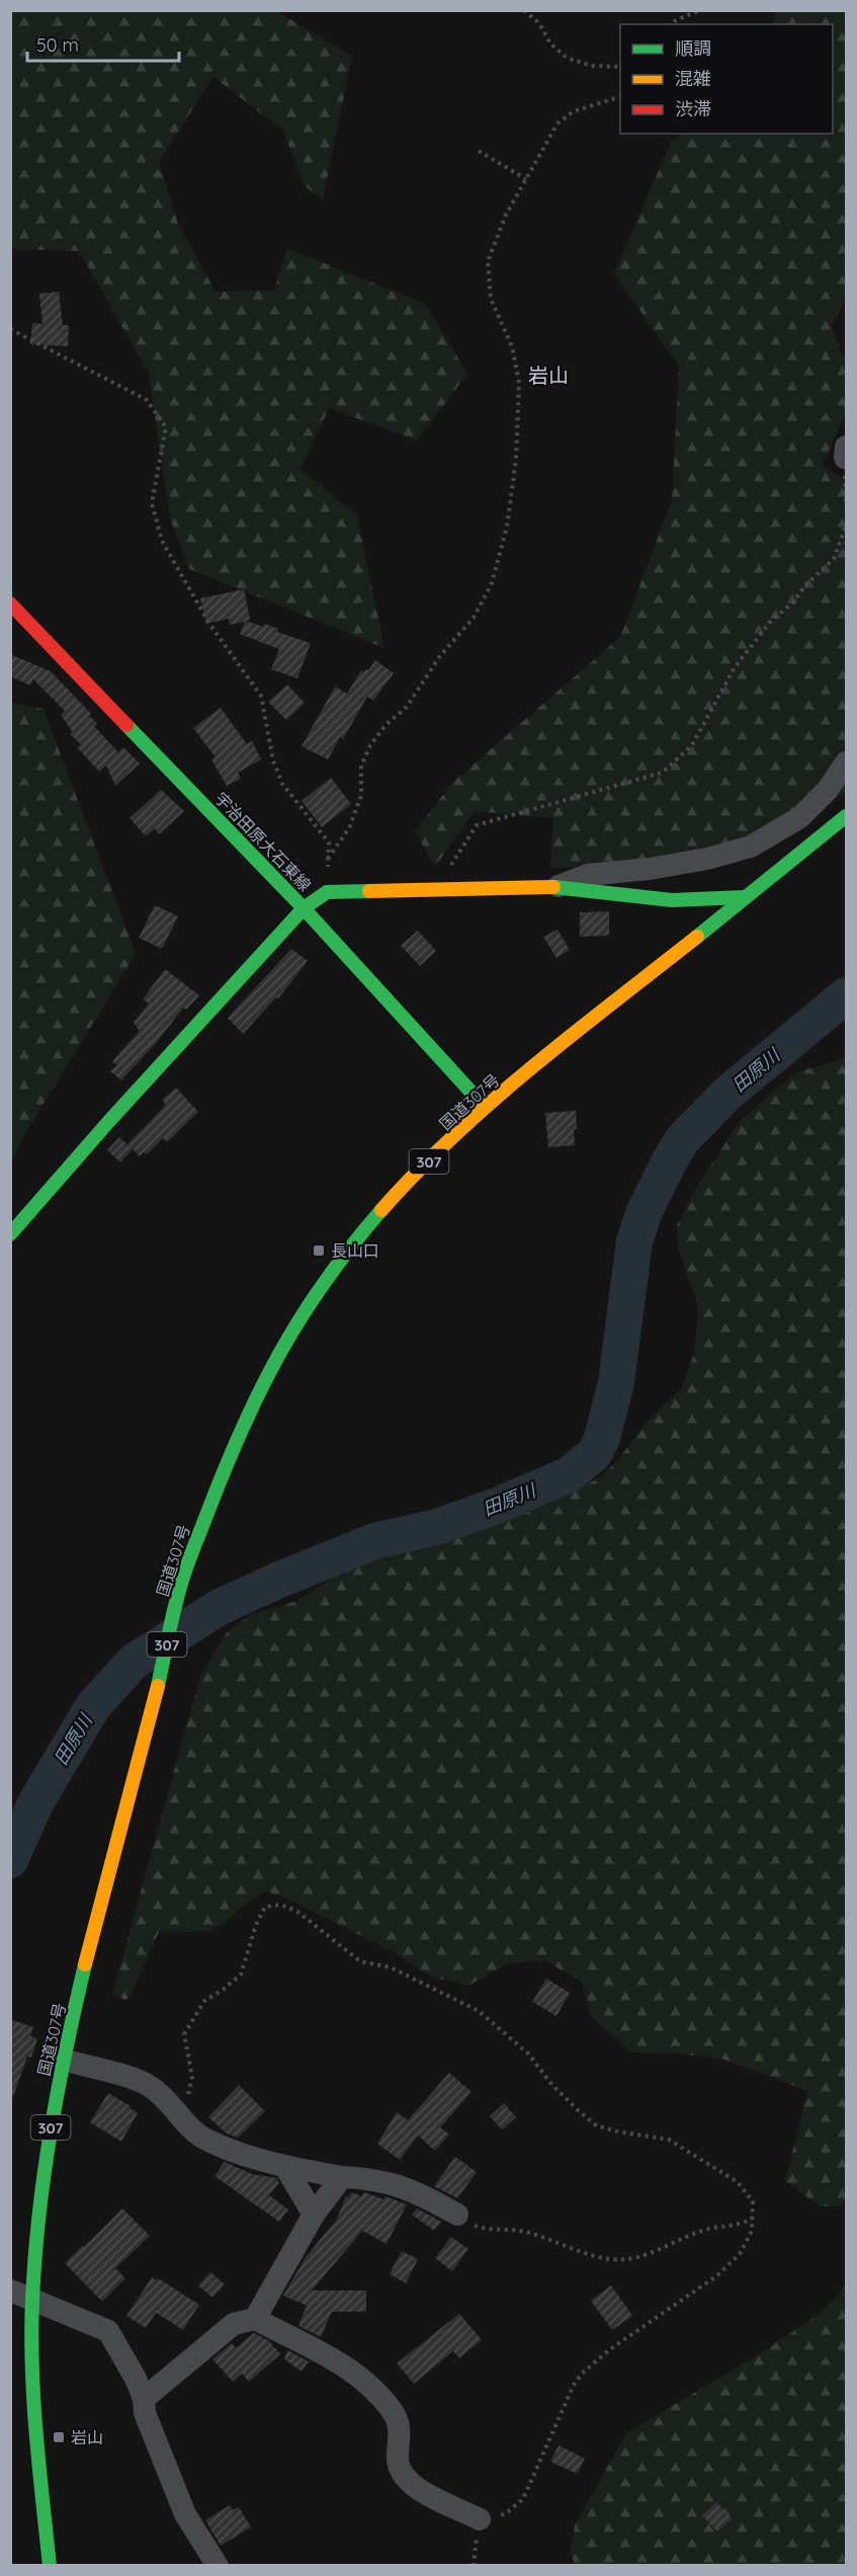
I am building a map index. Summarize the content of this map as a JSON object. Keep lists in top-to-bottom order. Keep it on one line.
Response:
{"streets":{"main road":["宇治田原大石東線","国道307号","307"]},"crossings":[["宇治田原大石東線","国道307号"]],"districts":["岩山"],"water":["田原川"],"places":{"transit":["長山口","岩山"]},"legend":["順調","混雑","渋滞"],"scale_bar":"50 m"}
